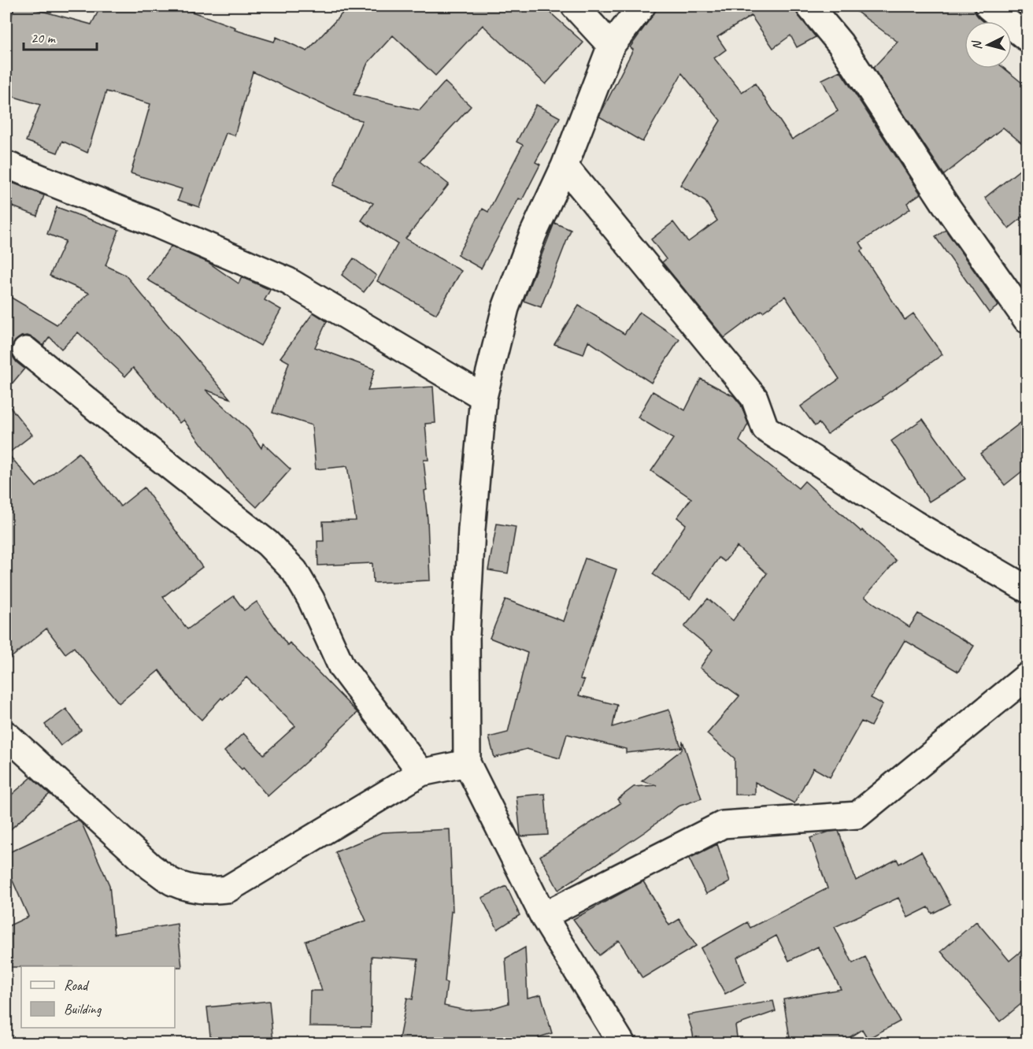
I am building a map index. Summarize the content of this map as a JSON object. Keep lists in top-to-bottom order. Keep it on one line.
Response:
{"legend":["Road","Building"],"scale_bar":"20 m","north":"left"}
